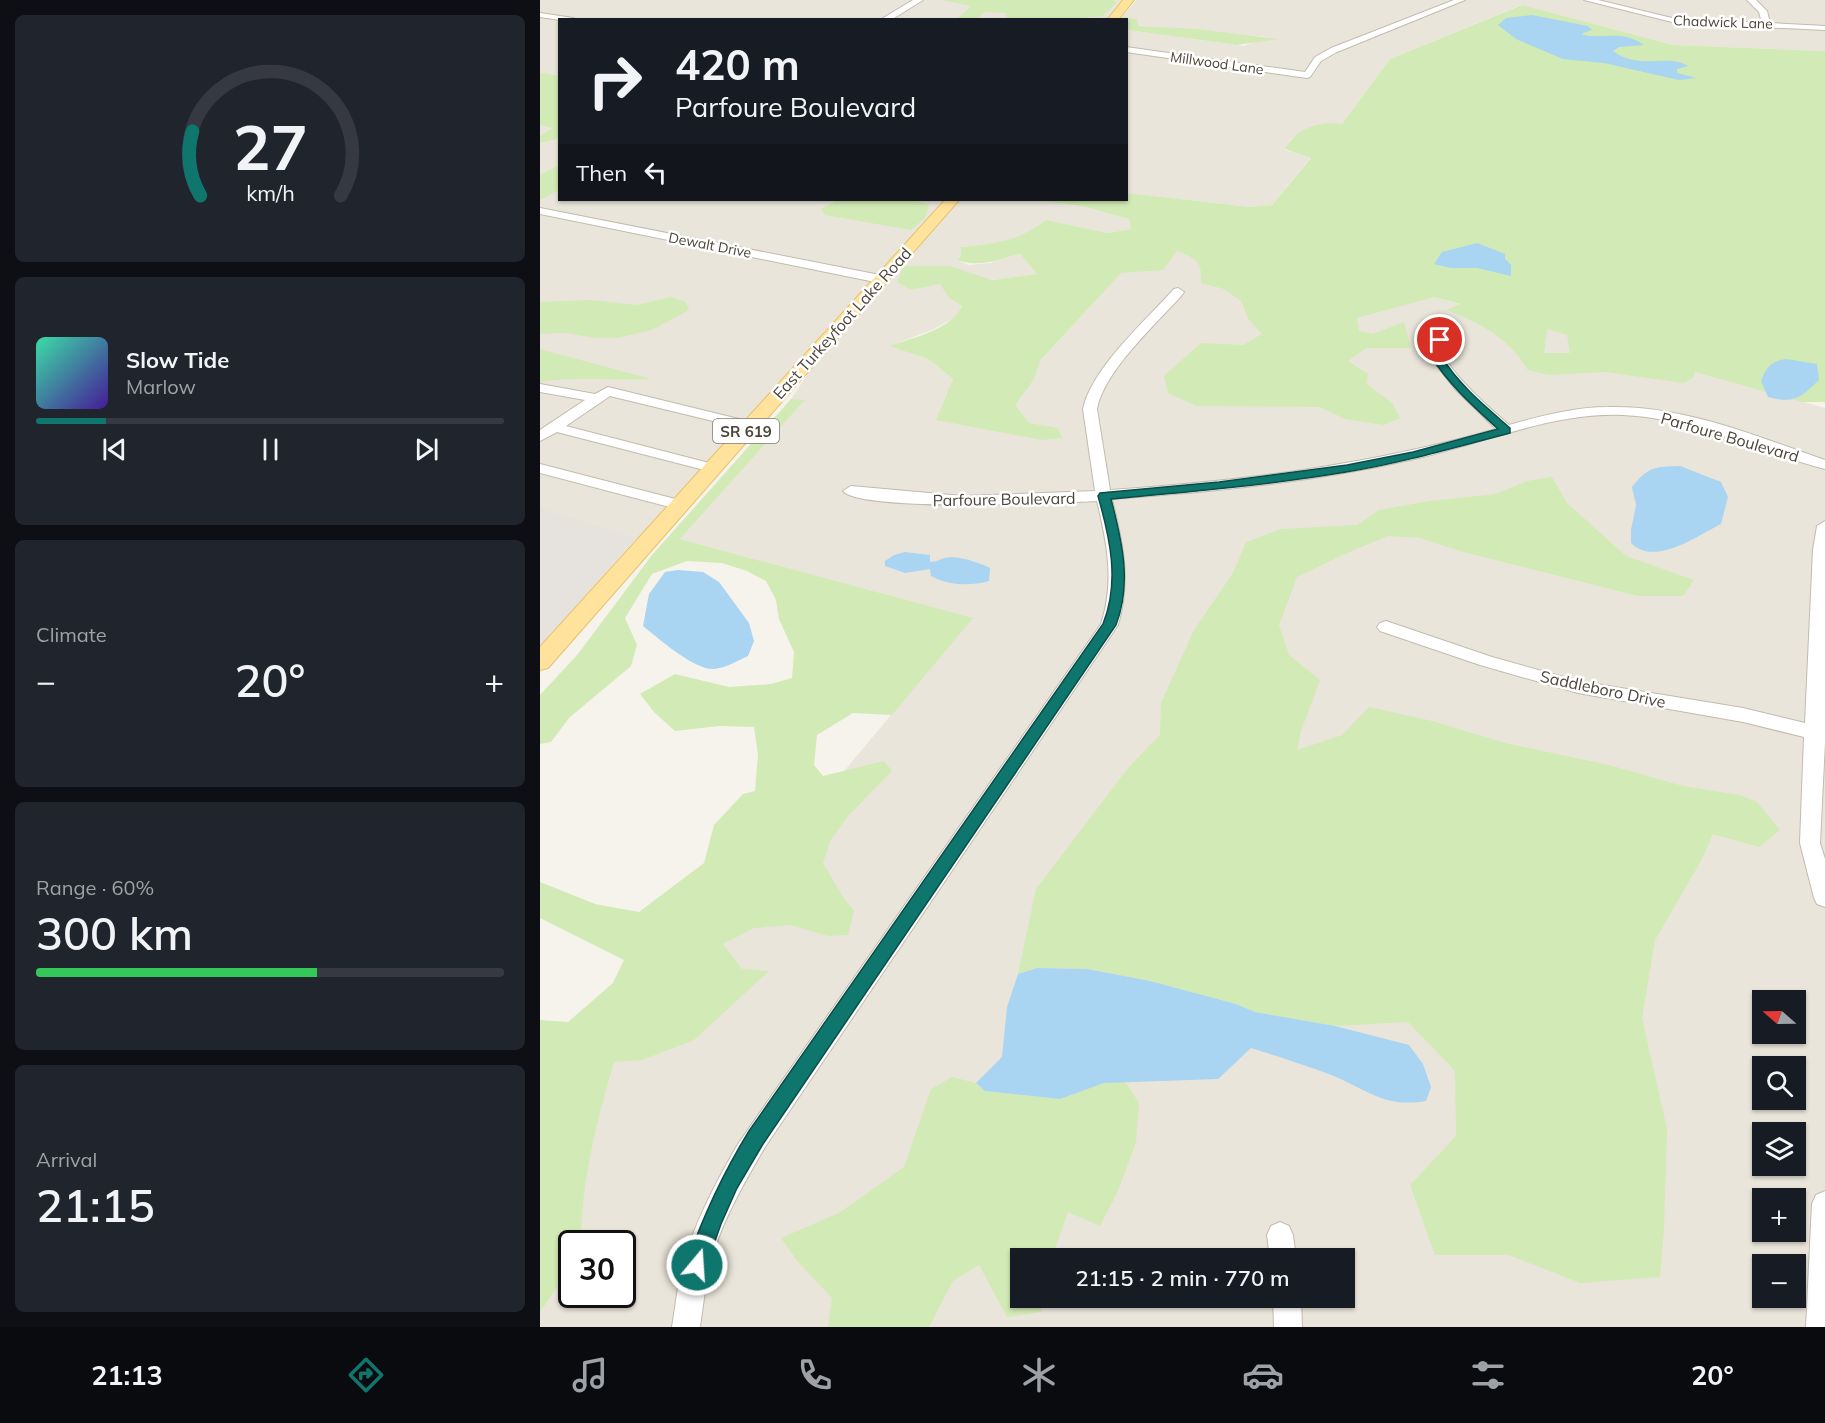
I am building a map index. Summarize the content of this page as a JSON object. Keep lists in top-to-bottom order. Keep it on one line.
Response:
{"streets":{"main road":["East Turkeyfoot Lake Road","SR 619"],"street":["Chadwick Lane","Millwood Lane","Dewalt Drive","Parfoure Boulevard","Saddleboro Drive"]},"crossings":[["Dewalt Drive","East Turkeyfoot Lake Road"]],"north":"left","page":{"turn":["420 m","Parfoure Boulevard"],"then":"Then","song":["Slow Tide","Marlow"],"tile":["Climate",["Range · 60%","300 km"],["Arrival","21:15"]],"heat":["−","20°","+"],"map_buttons":["+","−"],"limit":"30","trip":"21:15 · 2 min · 770 m","tabs":["21:13","20°"],"gauge":["27","km/h"]}}
